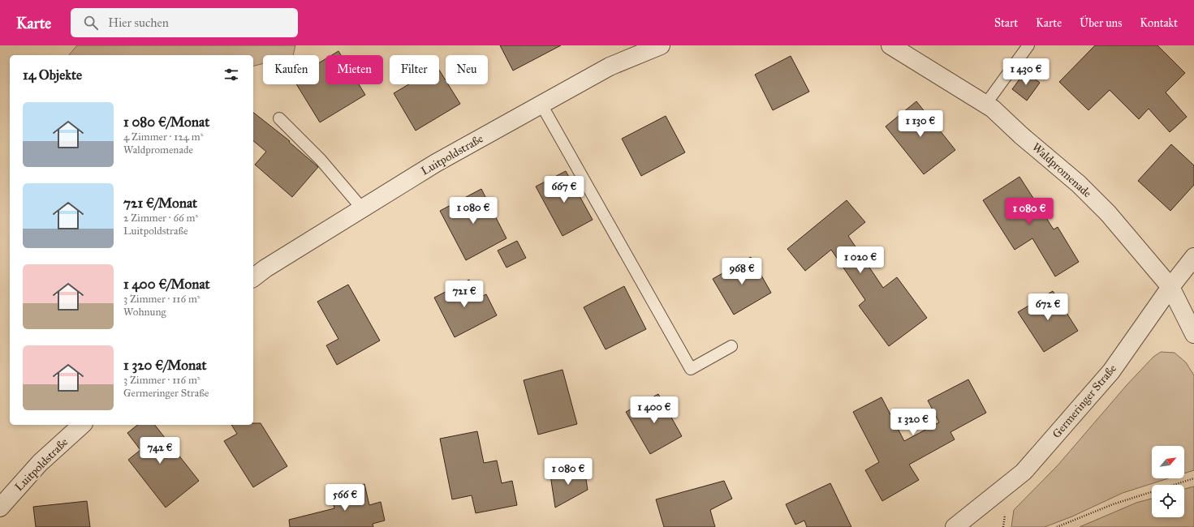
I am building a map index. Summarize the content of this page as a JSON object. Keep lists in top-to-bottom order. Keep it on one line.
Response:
{"streets":{"street":["Luitpoldstraße","Waldpromenade","Germeringer Straße"]},"crossings":[["Waldpromenade","Germeringer Straße"]],"north":"top right","page":{"header":"Karte","search":"Hier suchen","nav":["Start","Karte","Über uns","Kontakt"],"chip":["Kaufen","Mieten","Filter","Neu"],"heading":"14 Objekte","price":["1 430 €","1 130 €","667 €","1 080 €","1 080 €","1 020 €","968 €","721 €","672 €","1 400 €","1 320 €","742 €","1 080 €","566 €"],"list":[{"name":"1 080 €/Monat","note":"4 Zimmer · 124 m² · Waldpromenade"},{"name":"721 €/Monat","note":"2 Zimmer · 66 m² · Luitpoldstraße"},{"name":"1 400 €/Monat","note":"3 Zimmer · 116 m² · Wohnung"},{"name":"1 320 €/Monat","note":"3 Zimmer · 116 m² · Germeringer Straße"}]}}
